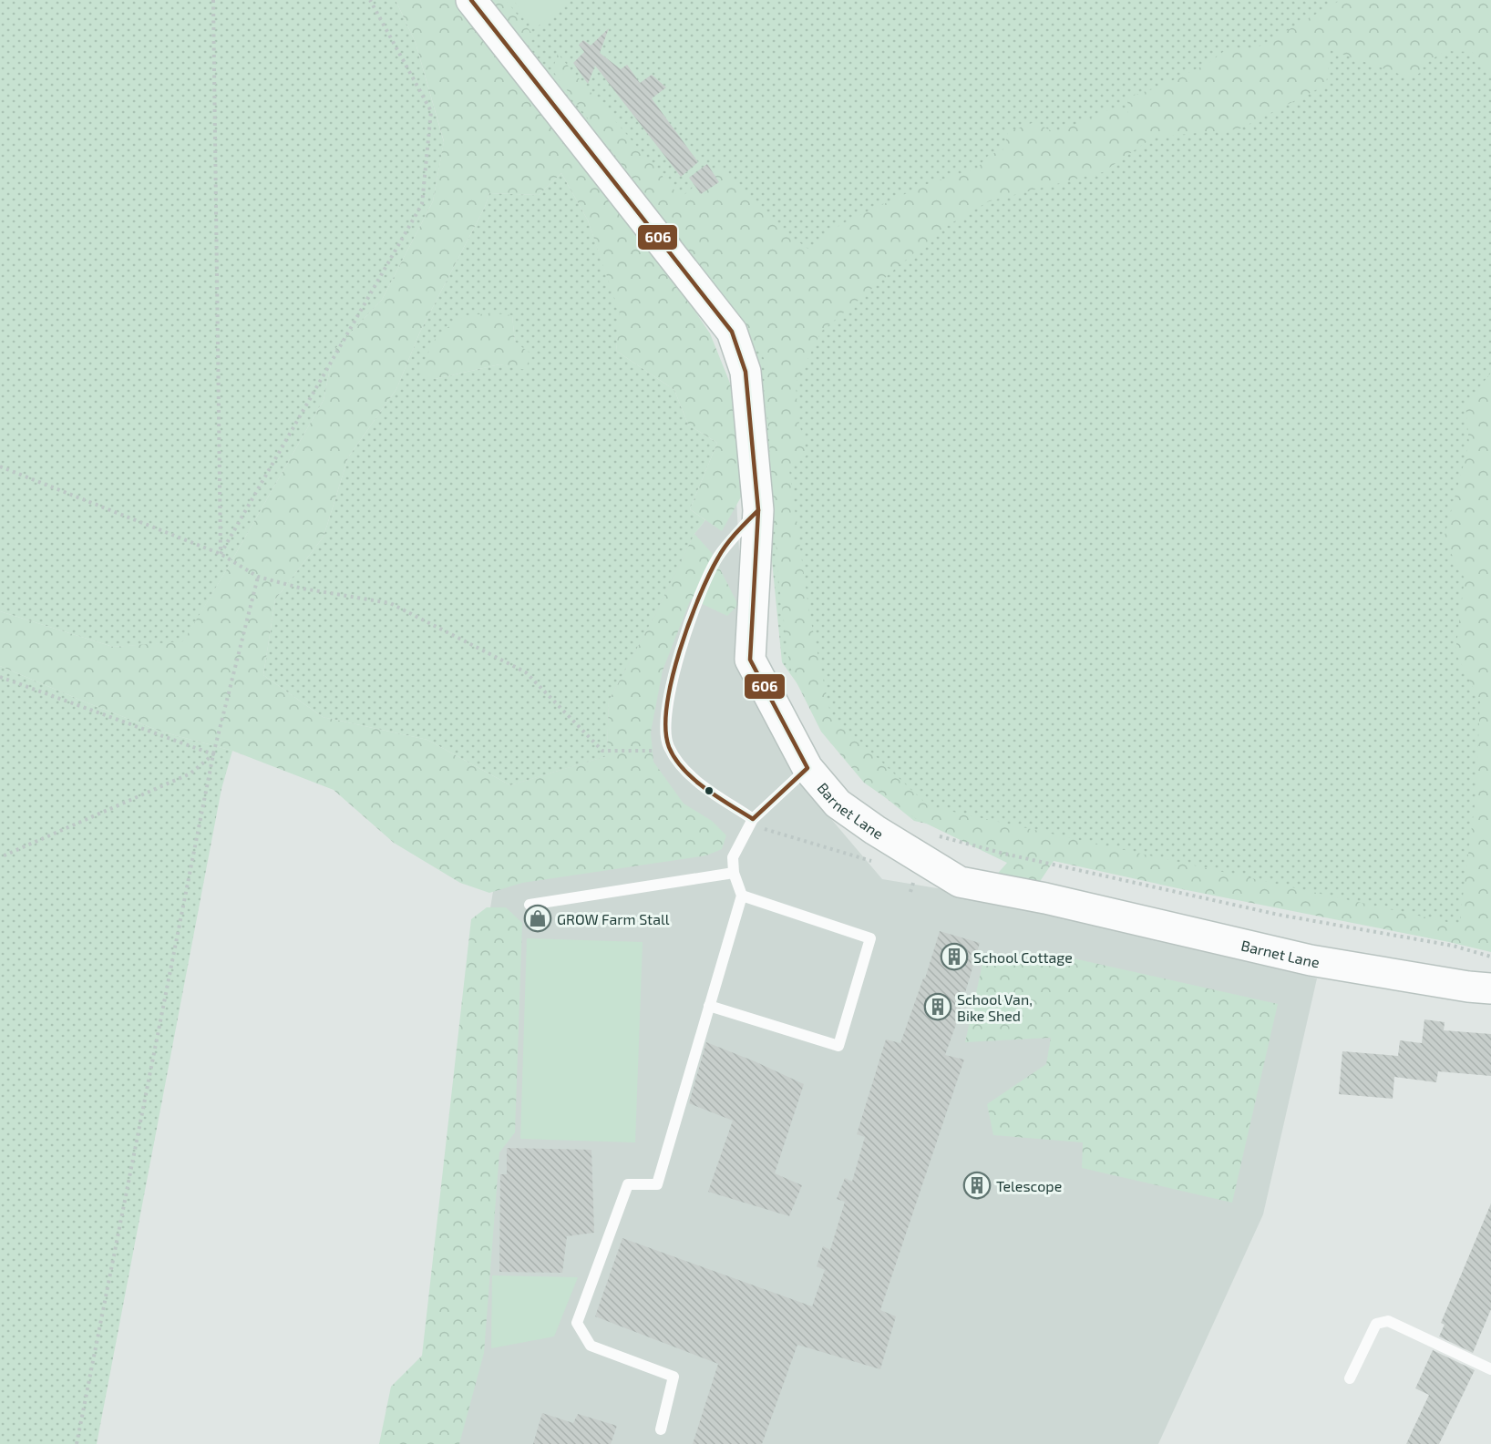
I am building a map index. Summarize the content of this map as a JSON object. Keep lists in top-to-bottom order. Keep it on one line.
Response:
{"streets":{"street":["Barnet Lane"]},"places":{"shop":["GROW Farm Stall"],"building":["School Cottage","School Van, Bike Shed","Telescope"]},"lines":["transit line 606"]}
